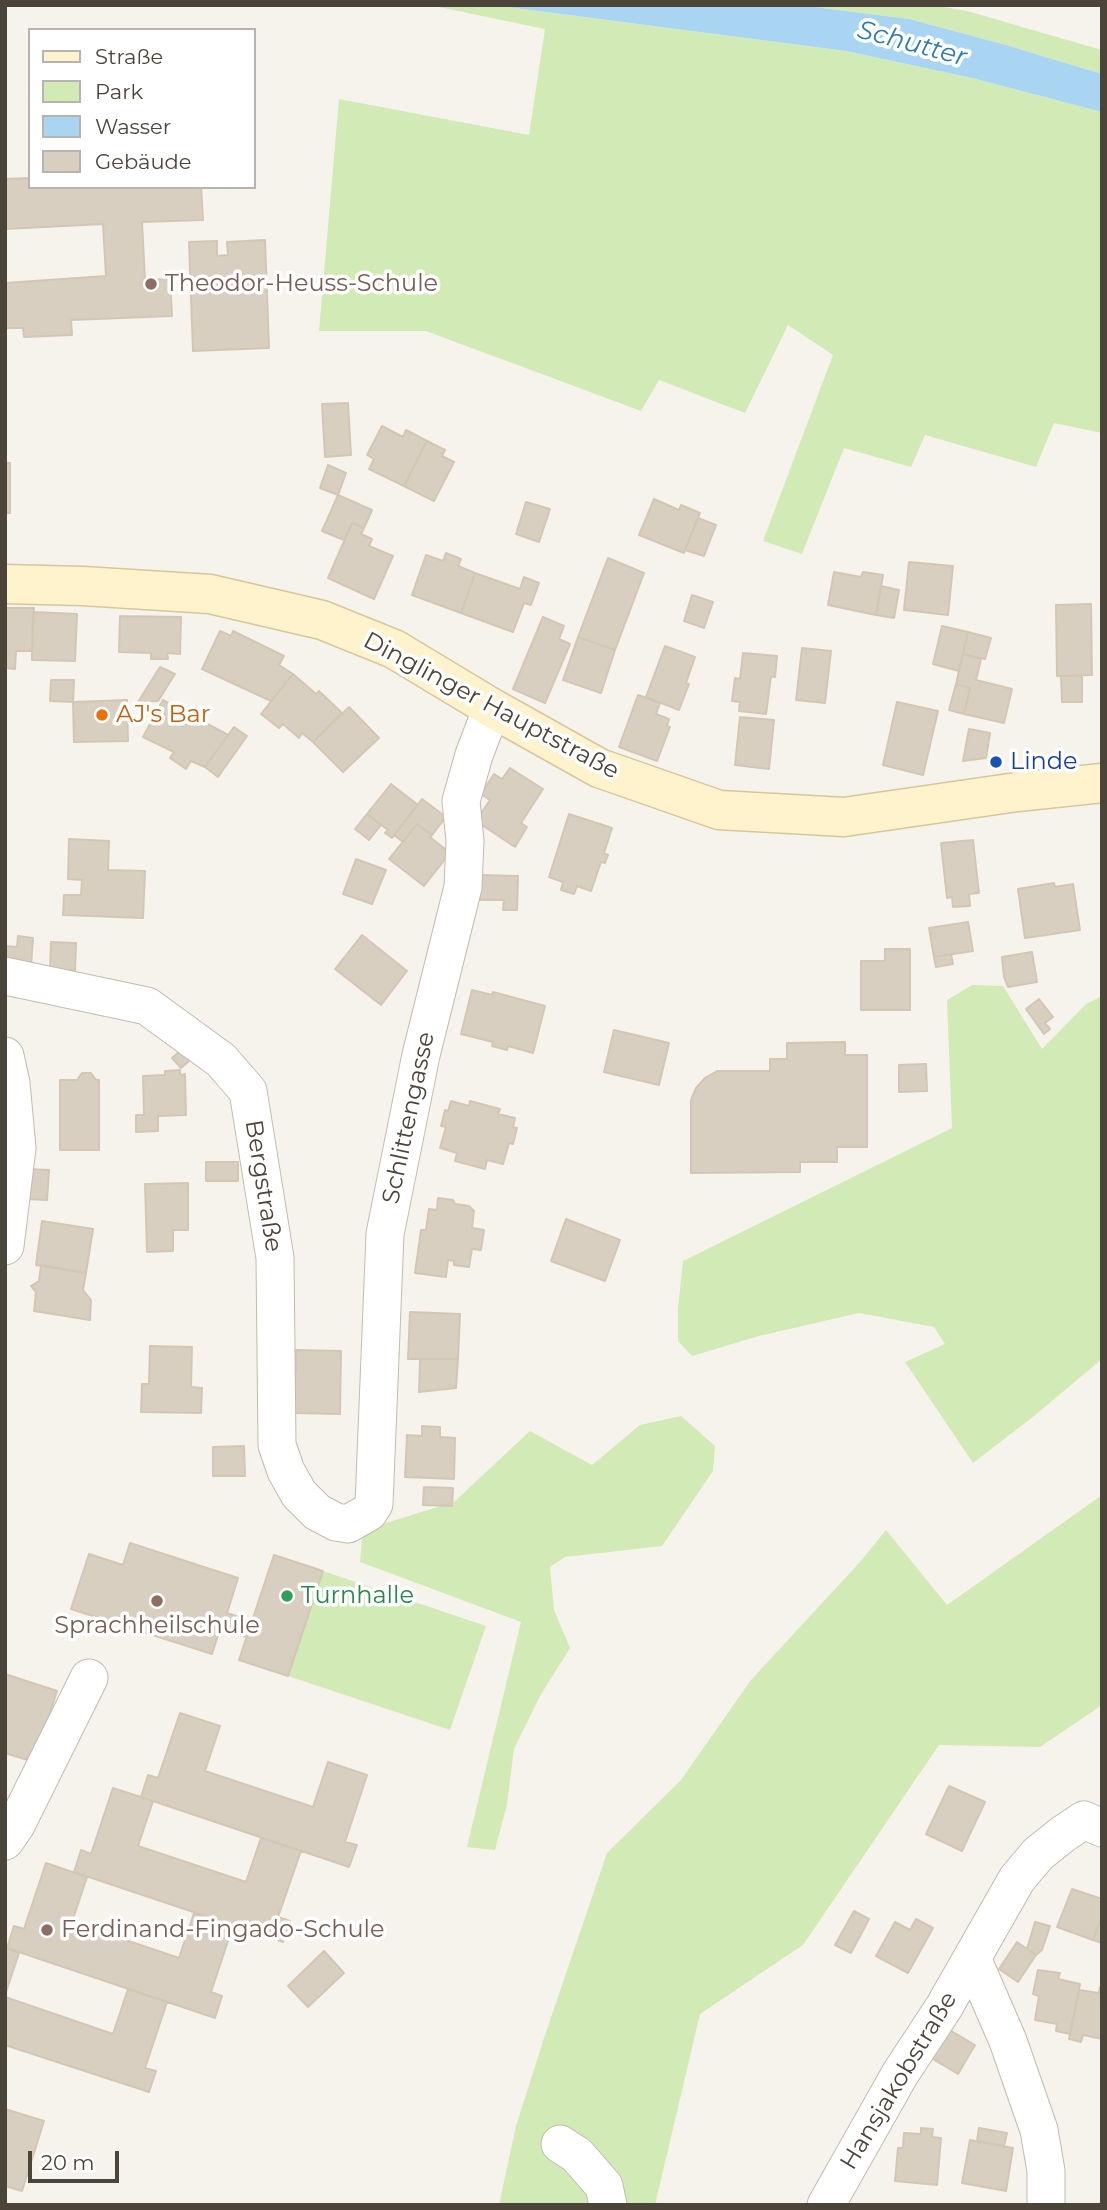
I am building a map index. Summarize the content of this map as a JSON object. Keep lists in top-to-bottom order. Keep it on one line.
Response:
{"streets":{"street":["Dinglinger Hauptstraße","Schlittengasse","Bergstraße","Hansjakobstraße"]},"crossings":[["Dinglinger Hauptstraße","Schlittengasse"],["Schlittengasse","Bergstraße"]],"water":["Schutter"],"places":["Theodor-Heuss-Schule","AJ's Bar","Linde","Turnhalle","Sprachheilschule","Ferdinand-Fingado-Schule"],"legend":["Straße","Park","Wasser","Gebäude"],"scale_bar":"20 m"}
